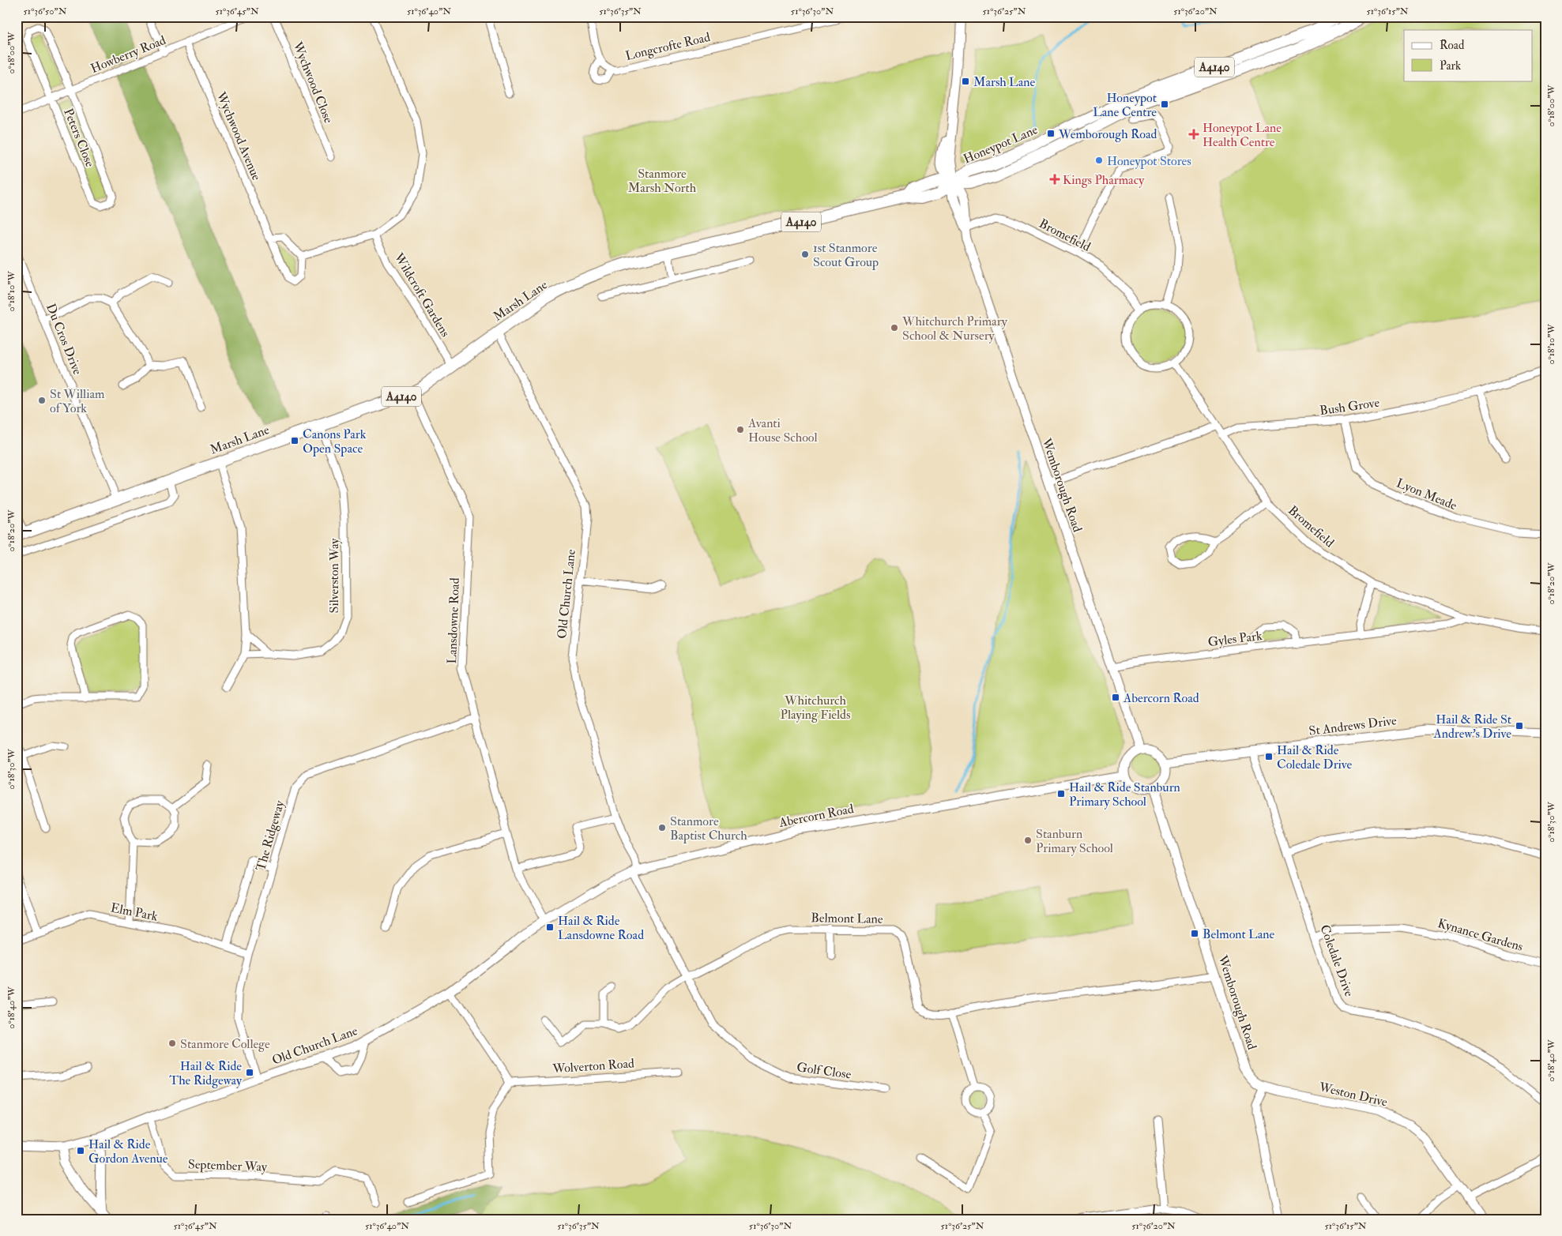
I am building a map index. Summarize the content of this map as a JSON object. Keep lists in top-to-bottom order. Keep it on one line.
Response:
{"streets":{"main road":["A4140","Honeypot Lane","Marsh Lane"],"street":["Longcrofte Road","Howberry Road","Wychwood Close","Wychwood Avenue","Peters Close","Bromefield","Wildcroft Gardens","Du Cros Drive","Bush Grove","Wemborough Road","Lyon Meade","Silverston Way","Old Church Lane","Lansdowne Road","Gyles Park","St Andrews Drive","Abercorn Road","The Ridgeway","Elm Park","Belmont Lane","Kynance Gardens","Coledale Drive","Wolverton Road","Golf Close","Weston Drive","September Way"]},"crossings":[["Howberry Road","Wychwood Avenue"],["Howberry Road","Peters Close"],["Honeypot Lane","Marsh Lane"],["Honeypot Lane","Wemborough Road"],["Bromefield","Bush Grove"],["Bromefield","Wemborough Road"],["Bromefield","Gyles Park"],["Wildcroft Gardens","Marsh Lane"],["Marsh Lane","Du Cros Drive"],["Marsh Lane","Wemborough Road"],["Marsh Lane","Silverston Way"],["Marsh Lane","Old Church Lane"],["Marsh Lane","Lansdowne Road"],["Bush Grove","Lyon Meade"],["Wemborough Road","Gyles Park"],["Wemborough Road","St Andrews Drive"],["Wemborough Road","Abercorn Road"],["Wemborough Road","Belmont Lane"],["Wemborough Road","Weston Drive"],["Old Church Lane","Lansdowne Road"],["Old Church Lane","Abercorn Road"],["Old Church Lane","The Ridgeway"],["Old Church Lane","September Way"],["Lansdowne Road","The Ridgeway"],["St Andrews Drive","Abercorn Road"],["St Andrews Drive","Coledale Drive"],["The Ridgeway","Elm Park"],["Belmont Lane","Golf Close"],["Kynance Gardens","Coledale Drive"]],"parks":["Stanmore Marsh North","Whitchurch Playing Fields"],"places":{"transit":["Marsh Lane","Honeypot Lane Centre","Wemborough Road","Canons Park Open Space","Abercorn Road","Hail & Ride St Andrew's Drive","Hail & Ride Coledale Drive","Hail & Ride Stanburn Primary School","Hail & Ride Lansdowne Road","Belmont Lane","Hail & Ride The Ridgeway","Hail & Ride Gordon Avenue"],"health":["Honeypot Lane Health Centre","Kings Pharmacy"],"other":["Honeypot Stores","1st Stanmore Scout Group","Whitchurch Primary School & Nursery","St William of York","Avanti House School","Stanmore Baptist Church","Stanburn Primary School","Stanmore College"]},"legend":["Road","Park"],"coordinates":["51°36'50\"N","51°36'45\"N","51°36'40\"N","51°36'35\"N","51°36'30\"N","51°36'25\"N","51°36'20\"N","51°36'15\"N","0°18'00\"W","0°18'10\"W","0°18'20\"W","0°18'30\"W","0°18'40\"W"]}
